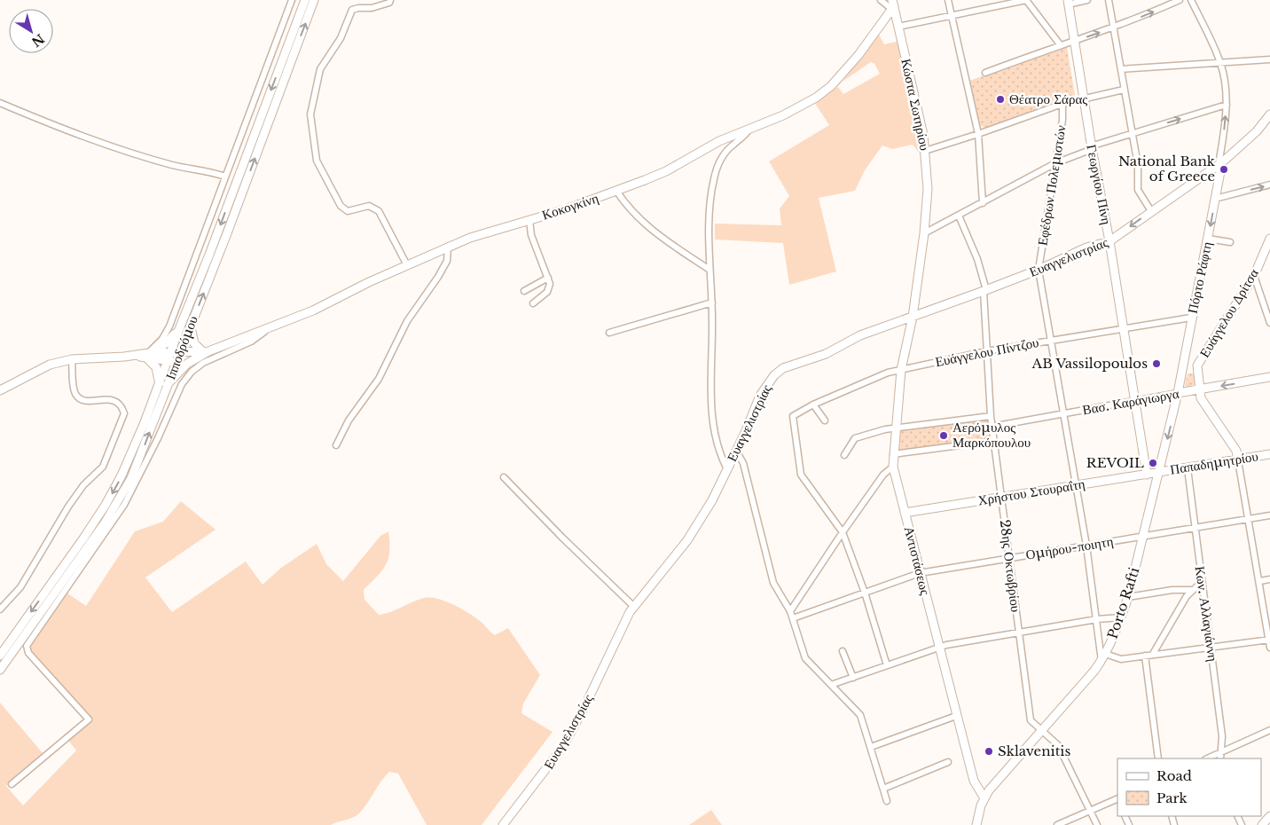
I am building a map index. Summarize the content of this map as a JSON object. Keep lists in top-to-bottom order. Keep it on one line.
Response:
{"streets":{"street":["Κώστα Σωτηρίου","Γεωργίου Πίνη","Εφέδρων Πολεμιστών","Κοκογκίνη","Ευαγγελιστρίας","Πόρτο Ράφτη","Ευάγγελου Δρίτσα","Ιπποδρόμου","Ευάγγελου Πίντζου","Βασ. Καράγιωργα","Παπαδημητρίου","Χρήστου Στουραΐτη","Ομήρου-ποιητη","Αντιστάσεως","28ης Οκτωβρίου","Porto Rafti","Κων. Αλλαγιάννη"]},"crossings":[["Κώστα Σωτηρίου","Κοκογκίνη"],["Κώστα Σωτηρίου","Ευαγγελιστρίας"],["Κώστα Σωτηρίου","Αντιστάσεως"],["Γεωργίου Πίνη","Ευαγγελιστρίας"],["Γεωργίου Πίνη","Ευάγγελου Πίντζου"],["Γεωργίου Πίνη","Βασ. Καράγιωργα"],["Γεωργίου Πίνη","Χρήστου Στουραΐτη"],["Εφέδρων Πολεμιστών","Ευαγγελιστρίας"],["Εφέδρων Πολεμιστών","Ευάγγελου Πίντζου"],["Εφέδρων Πολεμιστών","Βασ. Καράγιωργα"],["Εφέδρων Πολεμιστών","Χρήστου Στουραΐτη"],["Εφέδρων Πολεμιστών","Ομήρου-ποιητη"],["Εφέδρων Πολεμιστών","Porto Rafti"],["Ευαγγελιστρίας","Πόρτο Ράφτη"],["Ευαγγελιστρίας","Αντιστάσεως"],["Ευαγγελιστρίας","28ης Οκτωβρίου"],["Πόρτο Ράφτη","Ευάγγελου Πίντζου"],["Πόρτο Ράφτη","Βασ. Καράγιωργα"],["Πόρτο Ράφτη","Porto Rafti"],["Ευάγγελου Δρίτσα","Βασ. Καράγιωργα"],["Ευάγγελου Πίντζου","Αντιστάσεως"],["Ευάγγελου Πίντζου","28ης Οκτωβρίου"],["Βασ. Καράγιωργα","28ης Οκτωβρίου"],["Βασ. Καράγιωργα","Porto Rafti"],["Παπαδημητρίου","Χρήστου Στουραΐτη"],["Παπαδημητρίου","Porto Rafti"],["Παπαδημητρίου","Κων. Αλλαγιάννη"],["Χρήστου Στουραΐτη","Αντιστάσεως"],["Χρήστου Στουραΐτη","28ης Οκτωβρίου"],["Χρήστου Στουραΐτη","Porto Rafti"],["Ομήρου-ποιητη","Αντιστάσεως"],["Ομήρου-ποιητη","28ης Οκτωβρίου"],["Ομήρου-ποιητη","Porto Rafti"],["Ομήρου-ποιητη","Κων. Αλλαγιάννη"],["Αντιστάσεως","Porto Rafti"],["28ης Οκτωβρίου","Porto Rafti"]],"places":["Θέατρο Σάρας","National Bank of Greece","AB Vassilopoulos","Αερόμυλος Μαρκόπουλου","REVOIL","Sklavenitis"],"legend":["Road","Park"],"north":"bottom right"}
